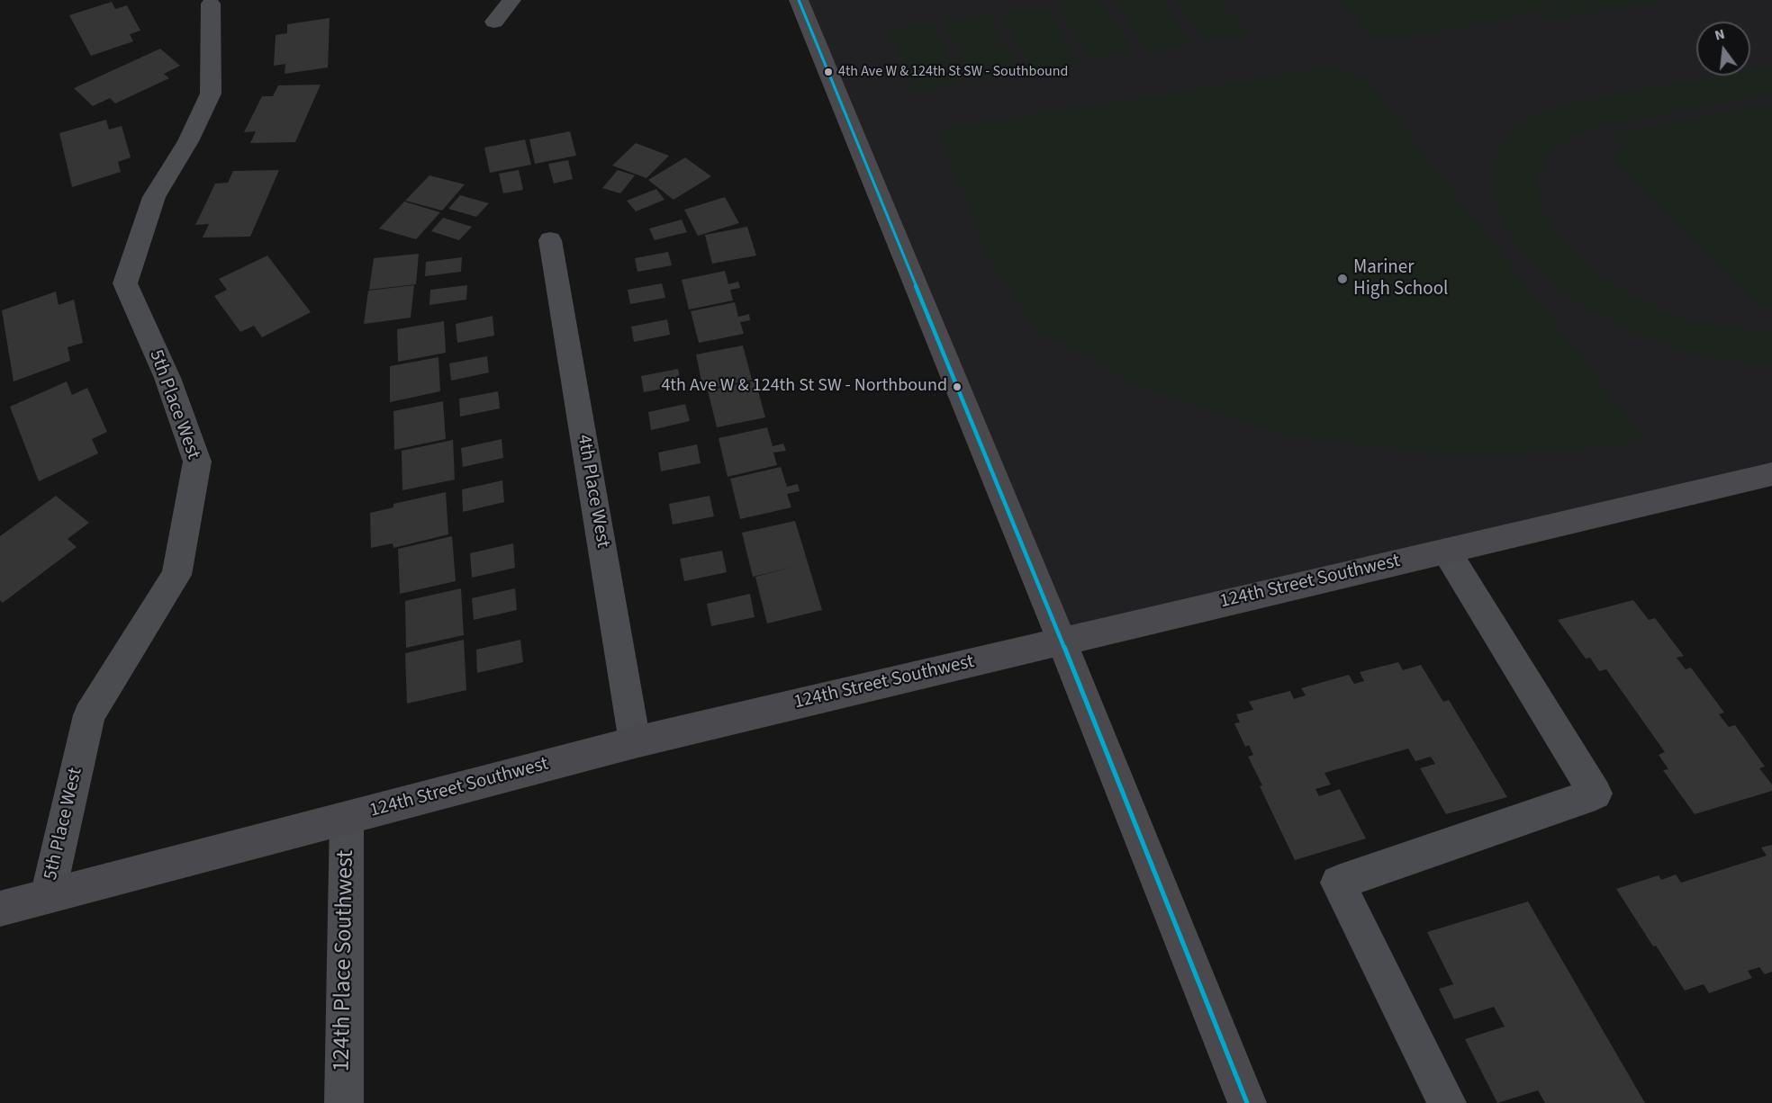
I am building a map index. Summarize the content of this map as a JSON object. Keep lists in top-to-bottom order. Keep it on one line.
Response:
{"streets":{"street":["5th Place West","4th Place West","124th Street Southwest","124th Place Southwest"]},"crossings":[["5th Place West","124th Street Southwest"],["4th Place West","124th Street Southwest"],["124th Street Southwest","124th Place Southwest"]],"places":["4th Ave W & 124th St SW - Southbound","Mariner High School","4th Ave W & 124th St SW - Northbound"],"north":"top"}
